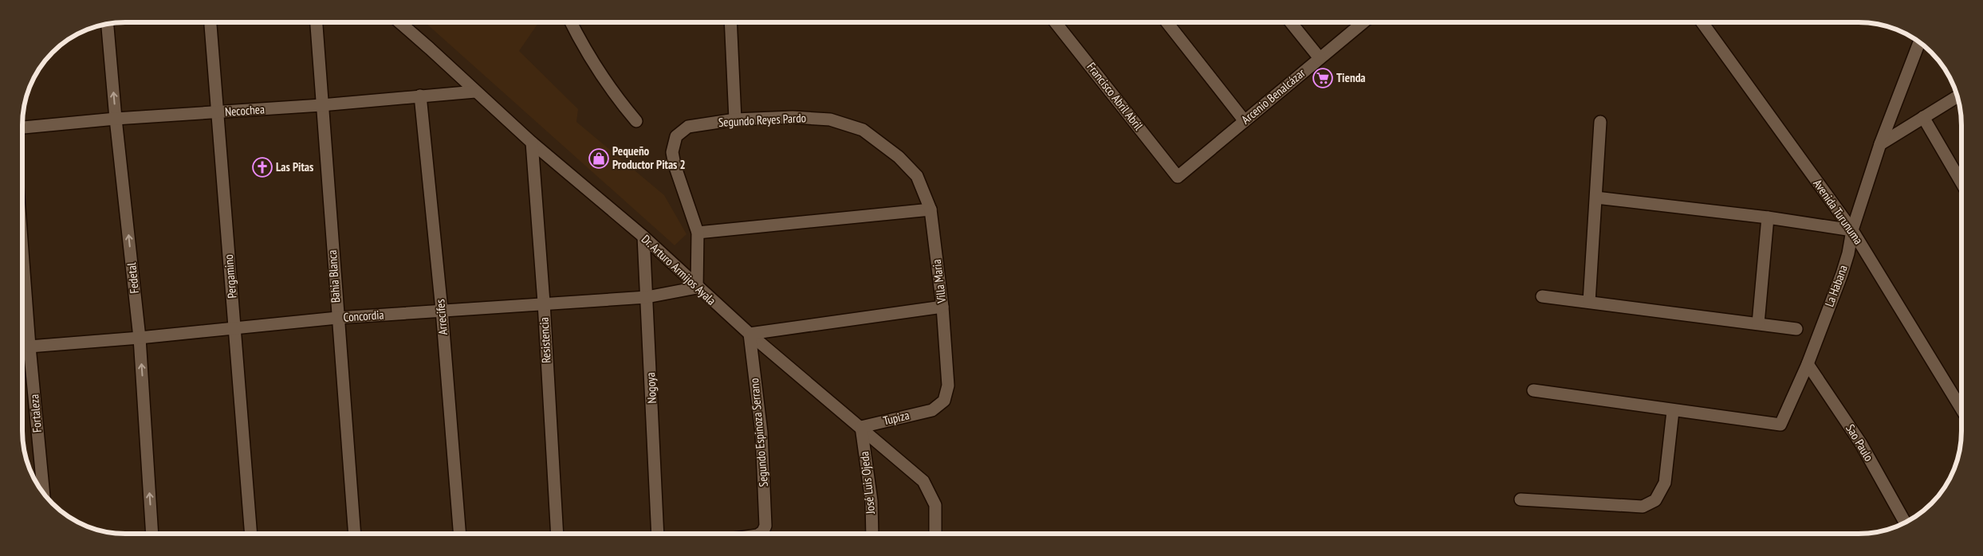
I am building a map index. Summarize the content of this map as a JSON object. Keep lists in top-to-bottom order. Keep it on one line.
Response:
{"streets":{"street":["Francisco Abril Abril","Arcenio Benalcázar","Necochea","Segundo Reyes Pardo","Avenida Turunuma","Dr. Arturo Armijos Ayala","Pergamino","Bahia Blanca","Fedetal","Villa Maria","La Habana","Concordia","Arrecifes","Resistencia","Nogoya","Fortaleza","Tupiza","Segundo Espinoza Serrano","Sao Paulo","José Luis Ojeda"]},"crossings":[["Francisco Abril Abril","Arcenio Benalcázar"],["Necochea","Dr. Arturo Armijos Ayala"],["Necochea","Pergamino"],["Necochea","Bahia Blanca"],["Necochea","Fedetal"],["Necochea","Arrecifes"],["Segundo Reyes Pardo","Villa Maria"],["Avenida Turunuma","La Habana"],["Dr. Arturo Armijos Ayala","Concordia"],["Dr. Arturo Armijos Ayala","Resistencia"],["Dr. Arturo Armijos Ayala","Nogoya"],["Dr. Arturo Armijos Ayala","Tupiza"],["Dr. Arturo Armijos Ayala","Segundo Espinoza Serrano"],["Dr. Arturo Armijos Ayala","José Luis Ojeda"],["Pergamino","Concordia"],["Bahia Blanca","Concordia"],["Fedetal","Concordia"],["Villa Maria","Tupiza"],["La Habana","Sao Paulo"],["Concordia","Arrecifes"],["Concordia","Resistencia"],["Concordia","Nogoya"],["Concordia","Fortaleza"],["Tupiza","José Luis Ojeda"]],"one_way":["Fedetal"],"places":{"supermarket":["Tienda"],"shop":["Pequeño Productor Pitas 2"],"church":["Las Pitas"]}}
